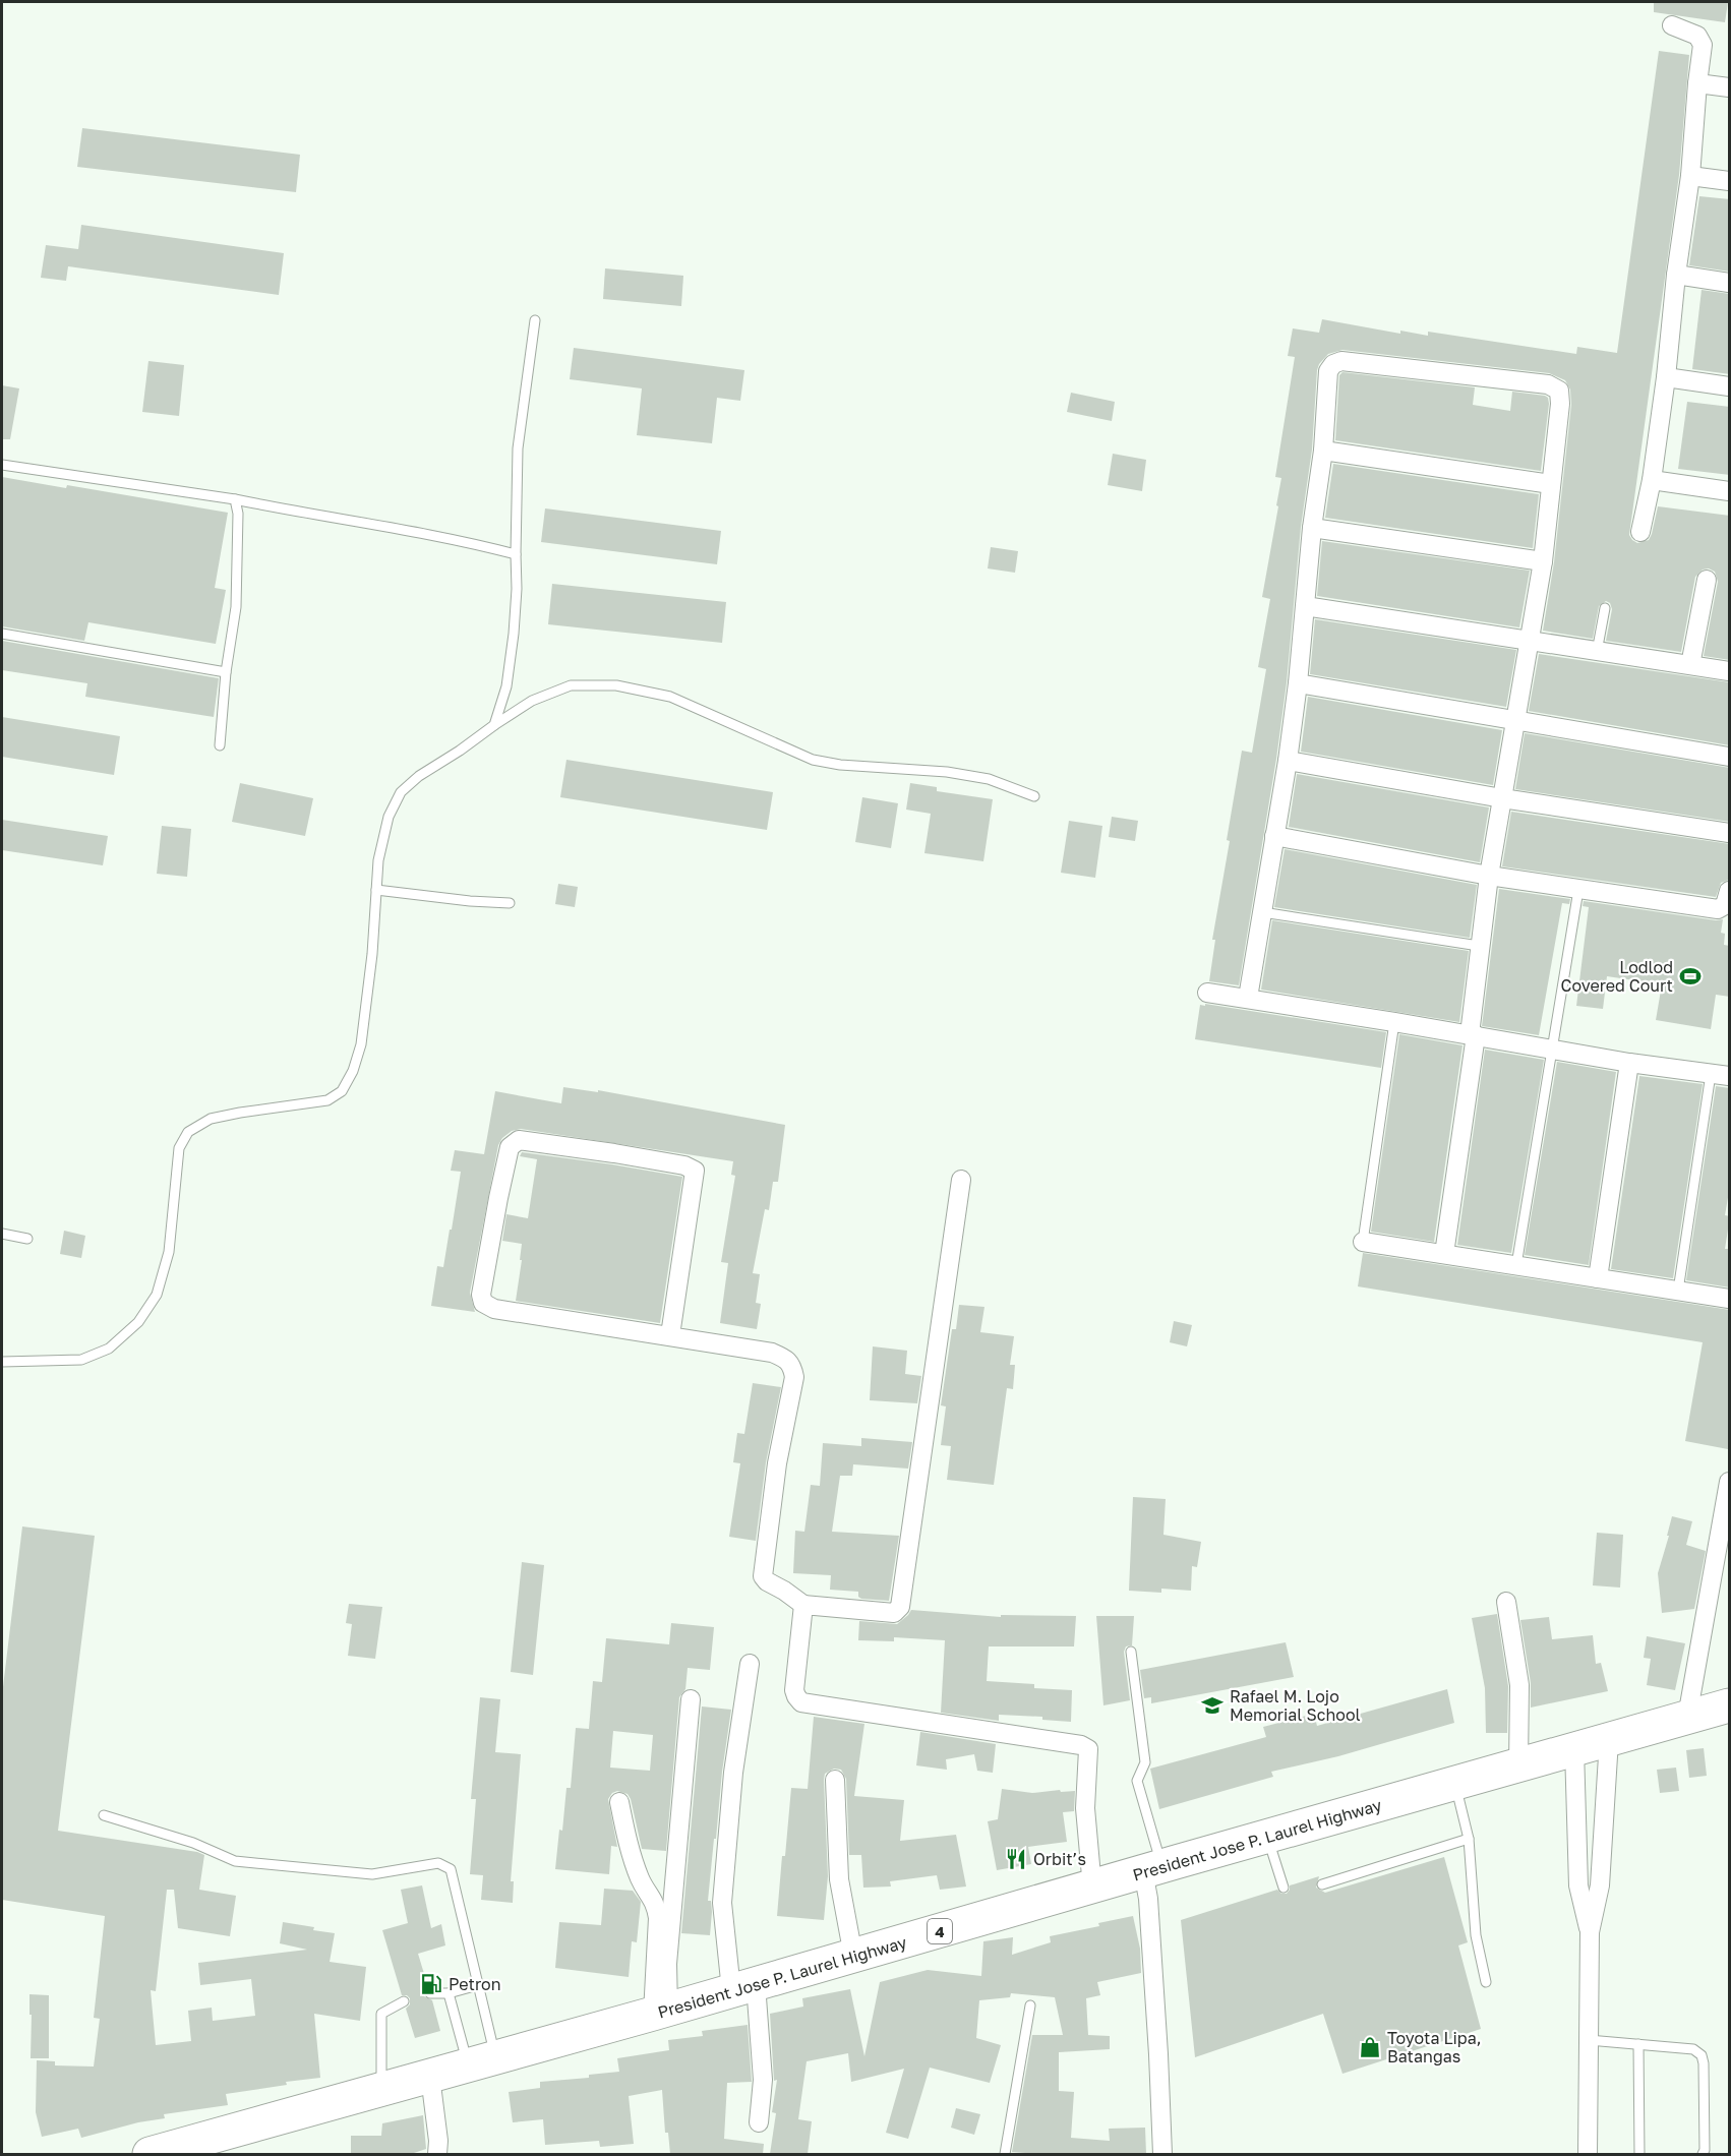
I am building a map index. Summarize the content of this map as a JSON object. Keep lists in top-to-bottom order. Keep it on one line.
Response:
{"streets":{"highway":["President Jose P. Laurel Highway","4"]},"places":{"sports":["Lodlod Covered Court"],"school or university":["Rafael M. Lojo Memorial School"],"restaurant":["Orbit’s"],"fuel station":["Petron"],"shop":["Toyota Lipa, Batangas"]}}
